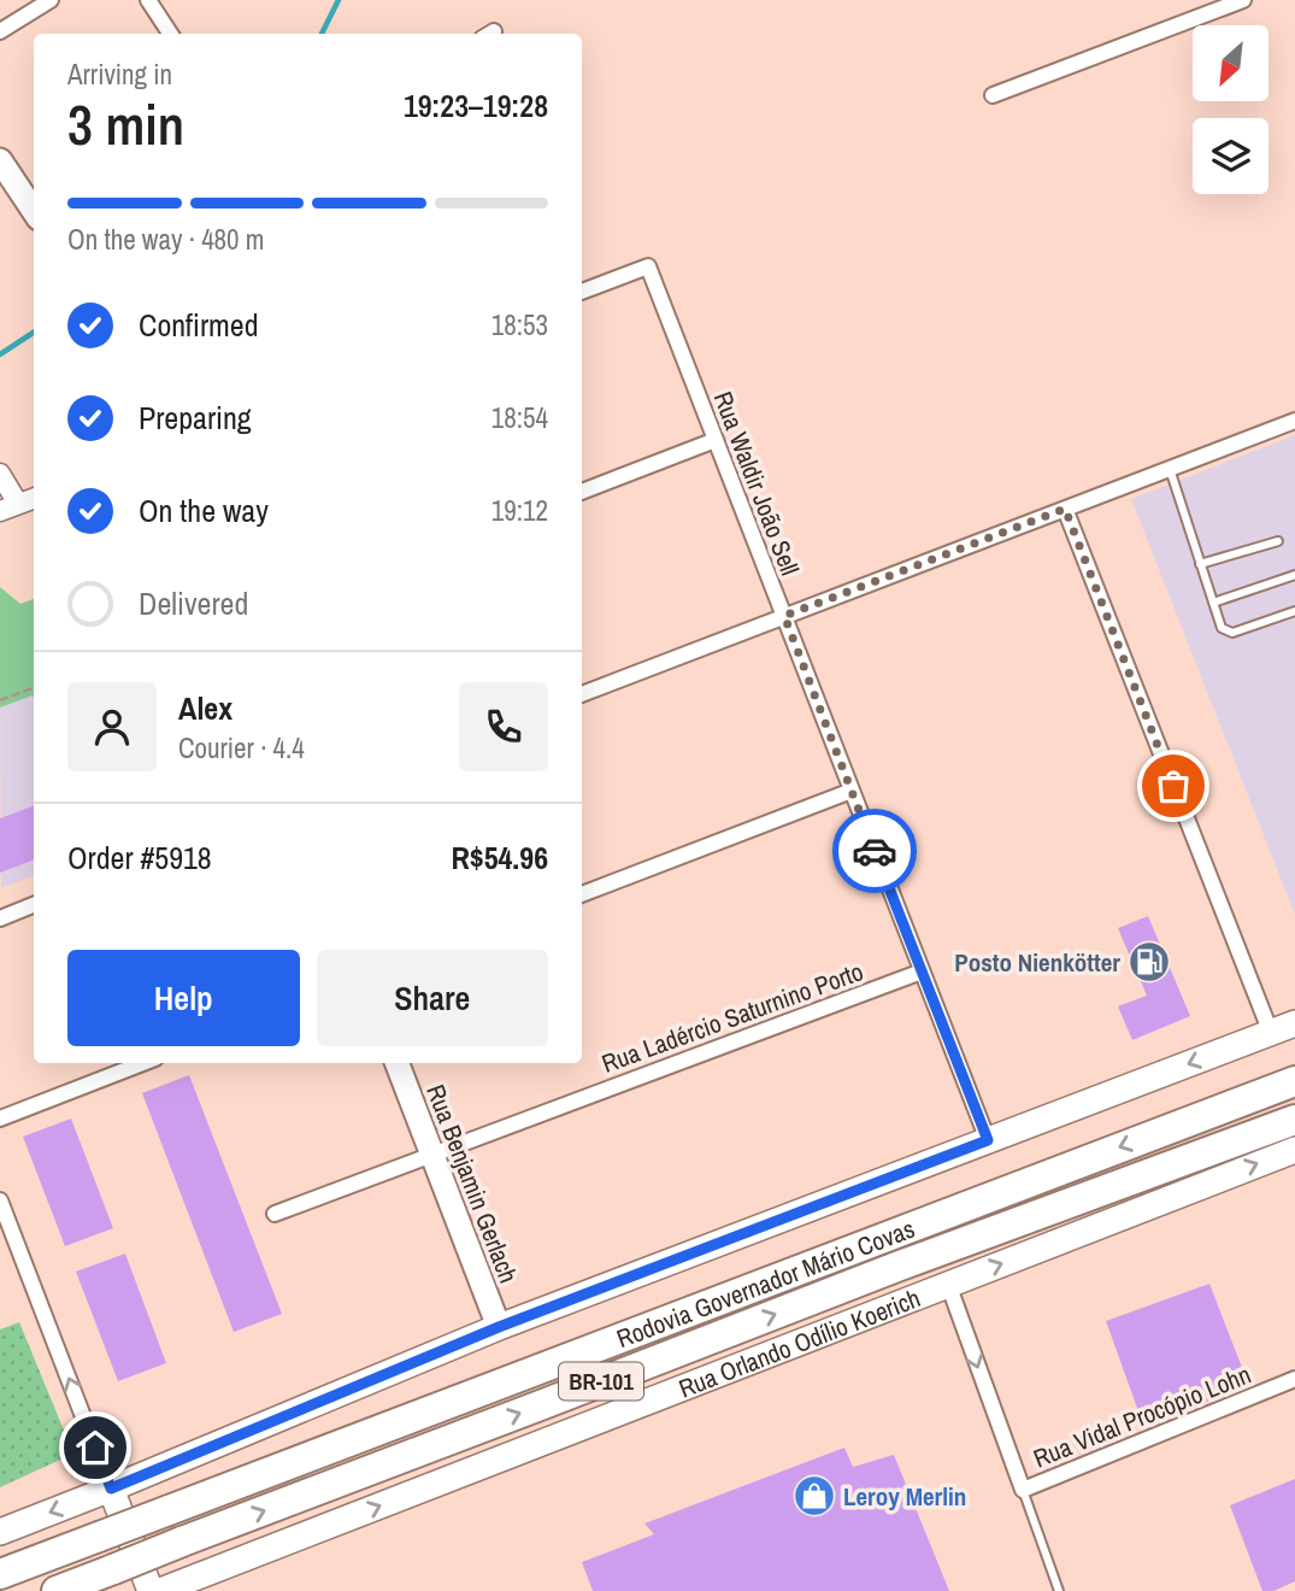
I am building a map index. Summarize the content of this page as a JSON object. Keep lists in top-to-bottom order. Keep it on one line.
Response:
{"streets":{"highway":["Rodovia Governador Mário Covas","BR-101"],"main road":["Rua Benjamin Gerlach","Rua Orlando Odílio Koerich"],"street":["Rua Waldir João Sell","Rua Ladércio Saturnino Porto","Rua Vidal Procópio Lohn"]},"crossings":[["Rua Waldir João Sell","Rua Ladércio Saturnino Porto"],["Rua Ladércio Saturnino Porto","Rua Benjamin Gerlach"],["Rua Orlando Odílio Koerich","Rua Vidal Procópio Lohn"]],"one_way":["Rua Vidal Procópio Lohn"],"places":{"fuel station":["Posto Nienkötter"],"shop":["Leroy Merlin"]},"north":"bottom left","page":{"heading":["3 min","Arriving in","19:23–19:28"],"panel":["Alex","Courier · 4.4","Order #5918","R$54.96"],"bar":"On the way · 480 m","list":[["Confirmed","18:53"],["Preparing","18:54"],["On the way","19:12"],"Delivered"],"buttons":["Help","Share"]}}
